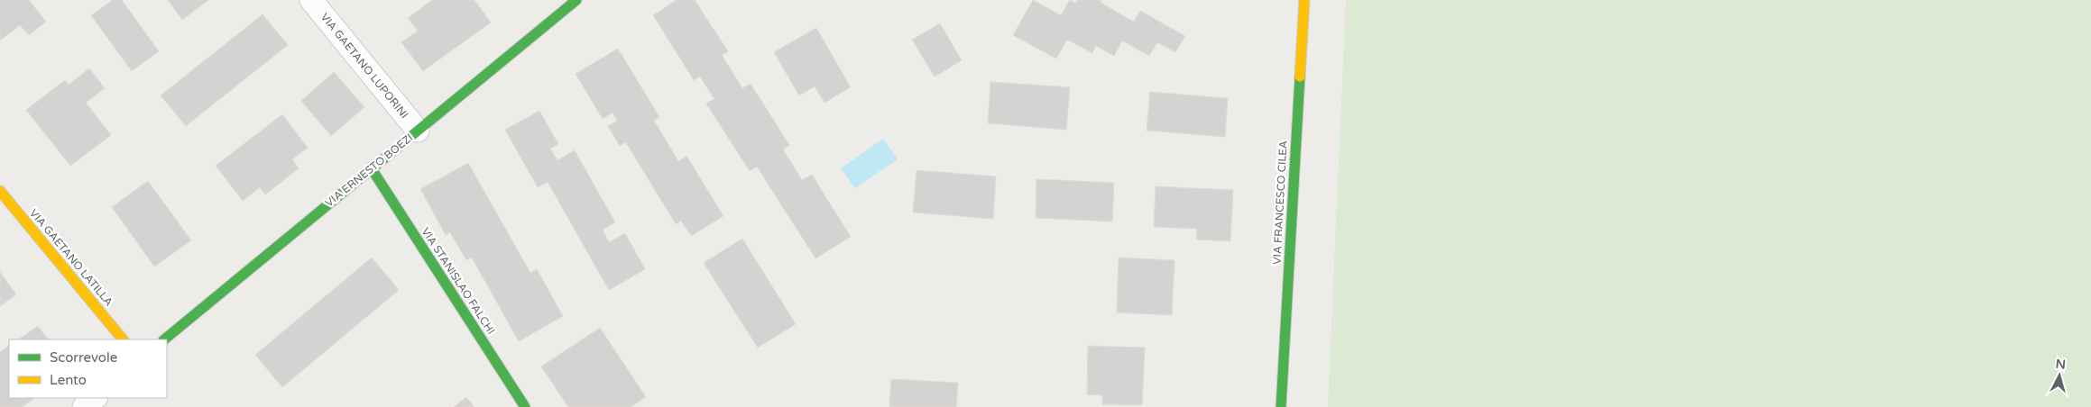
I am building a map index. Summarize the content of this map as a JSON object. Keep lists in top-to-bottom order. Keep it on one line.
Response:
{"streets":{"street":["VIA GAETANO LUPORINI","VIA ERNESTO BOEZI","VIA FRANCESCO CILEA","VIA GAETANO LATILLA","VIA STANISLAO FALCHI"]},"crossings":[["VIA GAETANO LUPORINI","VIA ERNESTO BOEZI"],["VIA ERNESTO BOEZI","VIA STANISLAO FALCHI"]],"legend":["Scorrevole","Lento"],"north":"top"}
